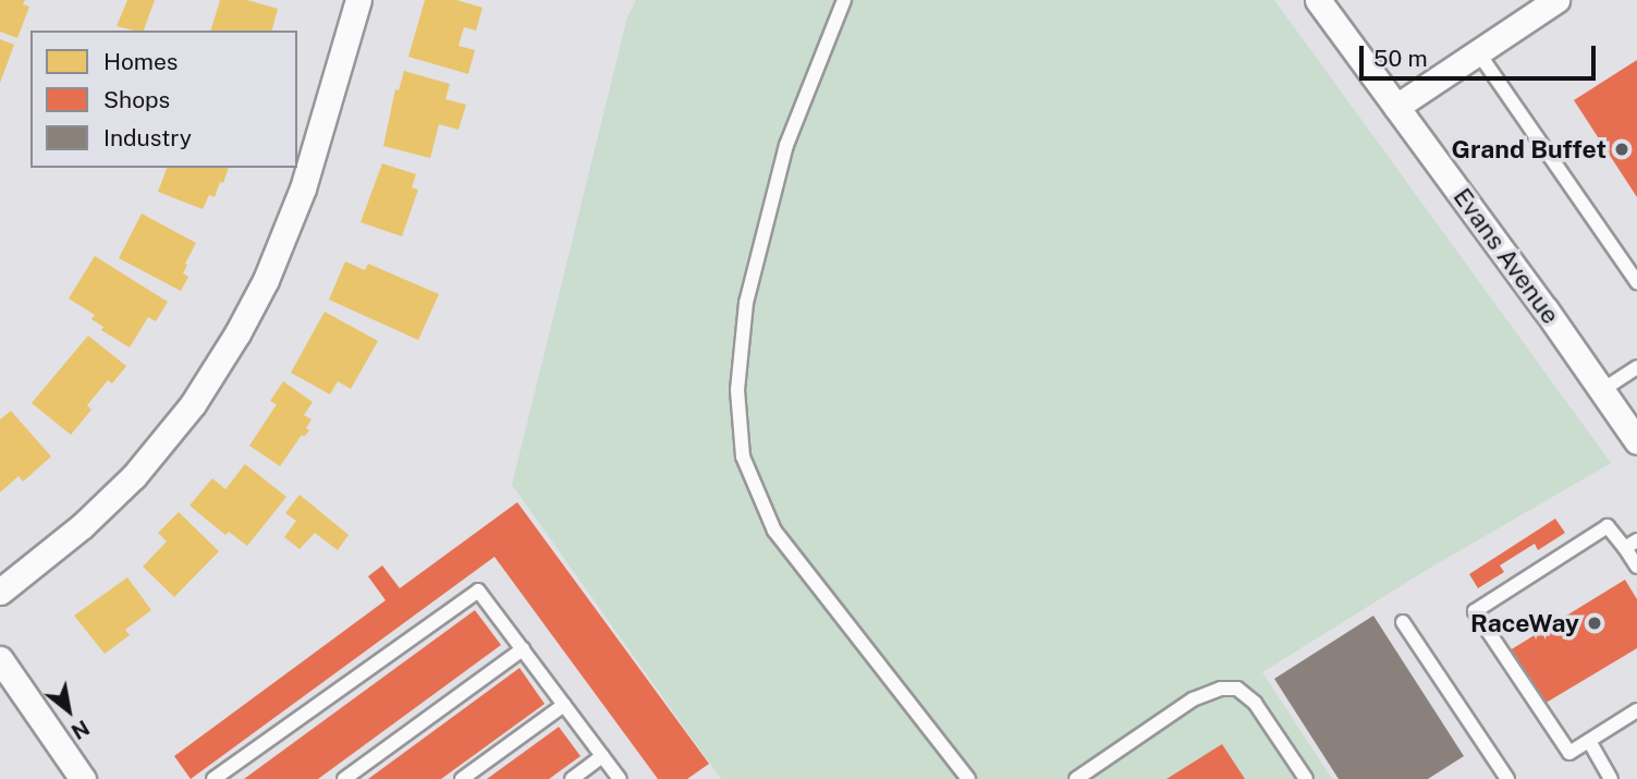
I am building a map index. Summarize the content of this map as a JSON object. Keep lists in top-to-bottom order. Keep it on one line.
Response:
{"streets":{"street":["Evans Avenue"]},"places":["Grand Buffet","RaceWay"],"legend":["Homes","Shops","Industry"],"scale_bar":"50 m","north":"bottom right"}
